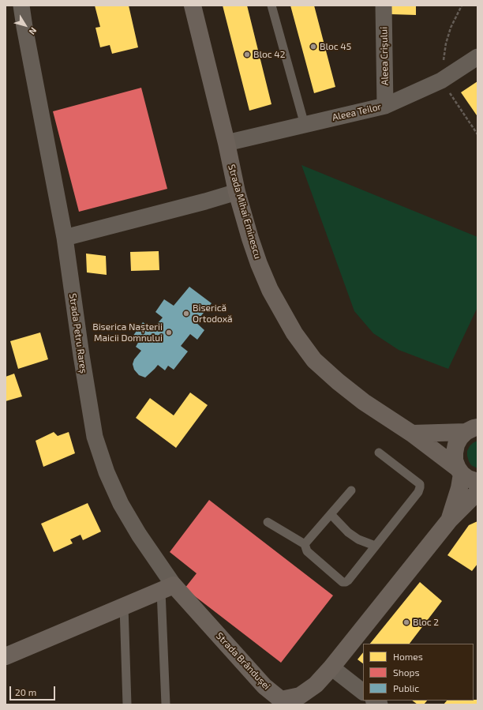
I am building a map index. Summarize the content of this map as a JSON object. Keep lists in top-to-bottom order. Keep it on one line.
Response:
{"streets":{"street":["Aleea Crișului","Aleea Teilor","Strada Mihai Eminescu","Strada Petru Rareș","Strada Brândușei"]},"crossings":[["Aleea Crișului","Aleea Teilor"],["Aleea Teilor","Strada Mihai Eminescu"],["Strada Mihai Eminescu","Strada Brândușei"],["Strada Petru Rareș","Strada Brândușei"]],"places":["Bloc 45","Bloc 42","Biserică Ortodoxă","Biserica Nașterii Maicii Domnului","Bloc 2"],"legend":["Homes","Shops","Public"],"scale_bar":"20 m","north":"bottom right"}
